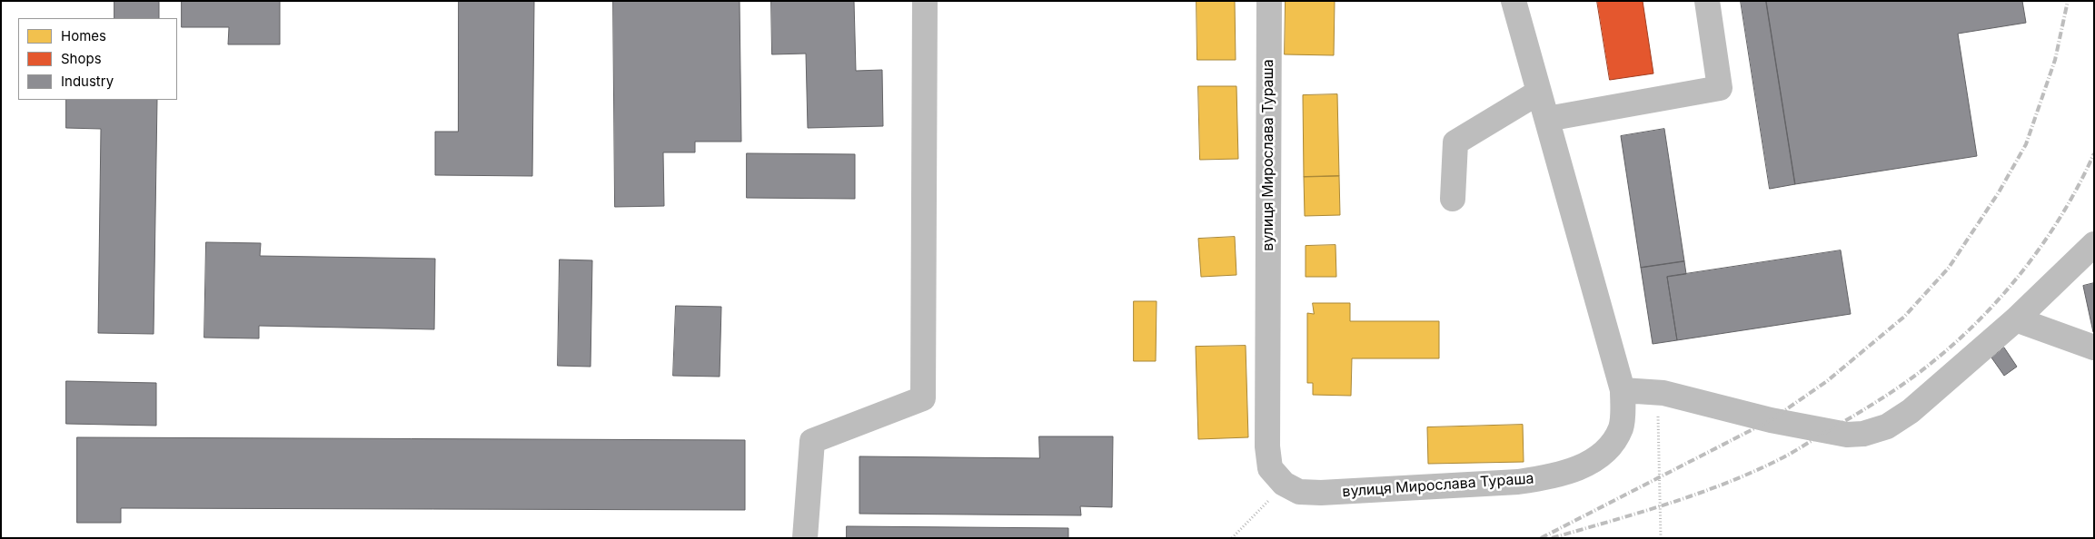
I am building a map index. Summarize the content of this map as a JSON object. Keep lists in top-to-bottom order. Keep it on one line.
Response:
{"streets":{"street":["вулиця Мирослава Тураша"]},"legend":["Homes","Shops","Industry"]}
